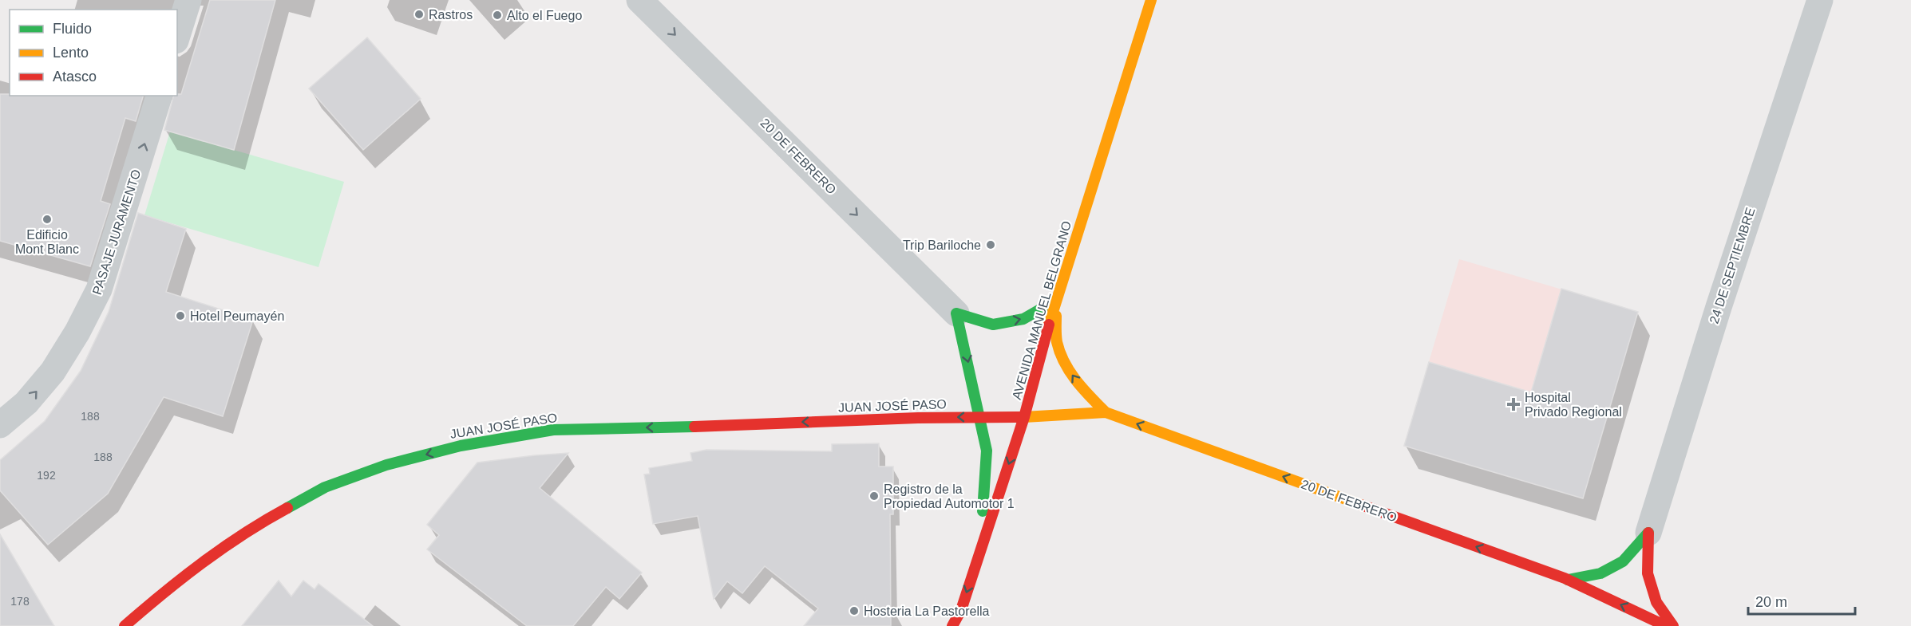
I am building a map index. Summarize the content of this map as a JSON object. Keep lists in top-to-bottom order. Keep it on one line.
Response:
{"streets":{"main road":["20 DE FEBRERO","AVENIDA MANUEL BELGRANO","JUAN JOSÉ PASO"],"street":["PASAJE JURAMENTO","24 DE SEPTIEMBRE"]},"crossings":[["20 DE FEBRERO","AVENIDA MANUEL BELGRANO"],["20 DE FEBRERO","JUAN JOSÉ PASO"],["AVENIDA MANUEL BELGRANO","JUAN JOSÉ PASO"]],"one_way":["PASAJE JURAMENTO","JUAN JOSÉ PASO"],"places":{"other":["Rastros","Alto el Fuego","Edificio Mont Blanc","Trip Bariloche","Hotel Peumayén","Registro de la Propiedad Automotor 1","Hosteria La Pastorella"],"health":["Hospital Privado Regional"]},"house_numbers":["188","188","192","178"],"legend":["Fluido","Lento","Atasco"],"scale_bar":"20 m"}
